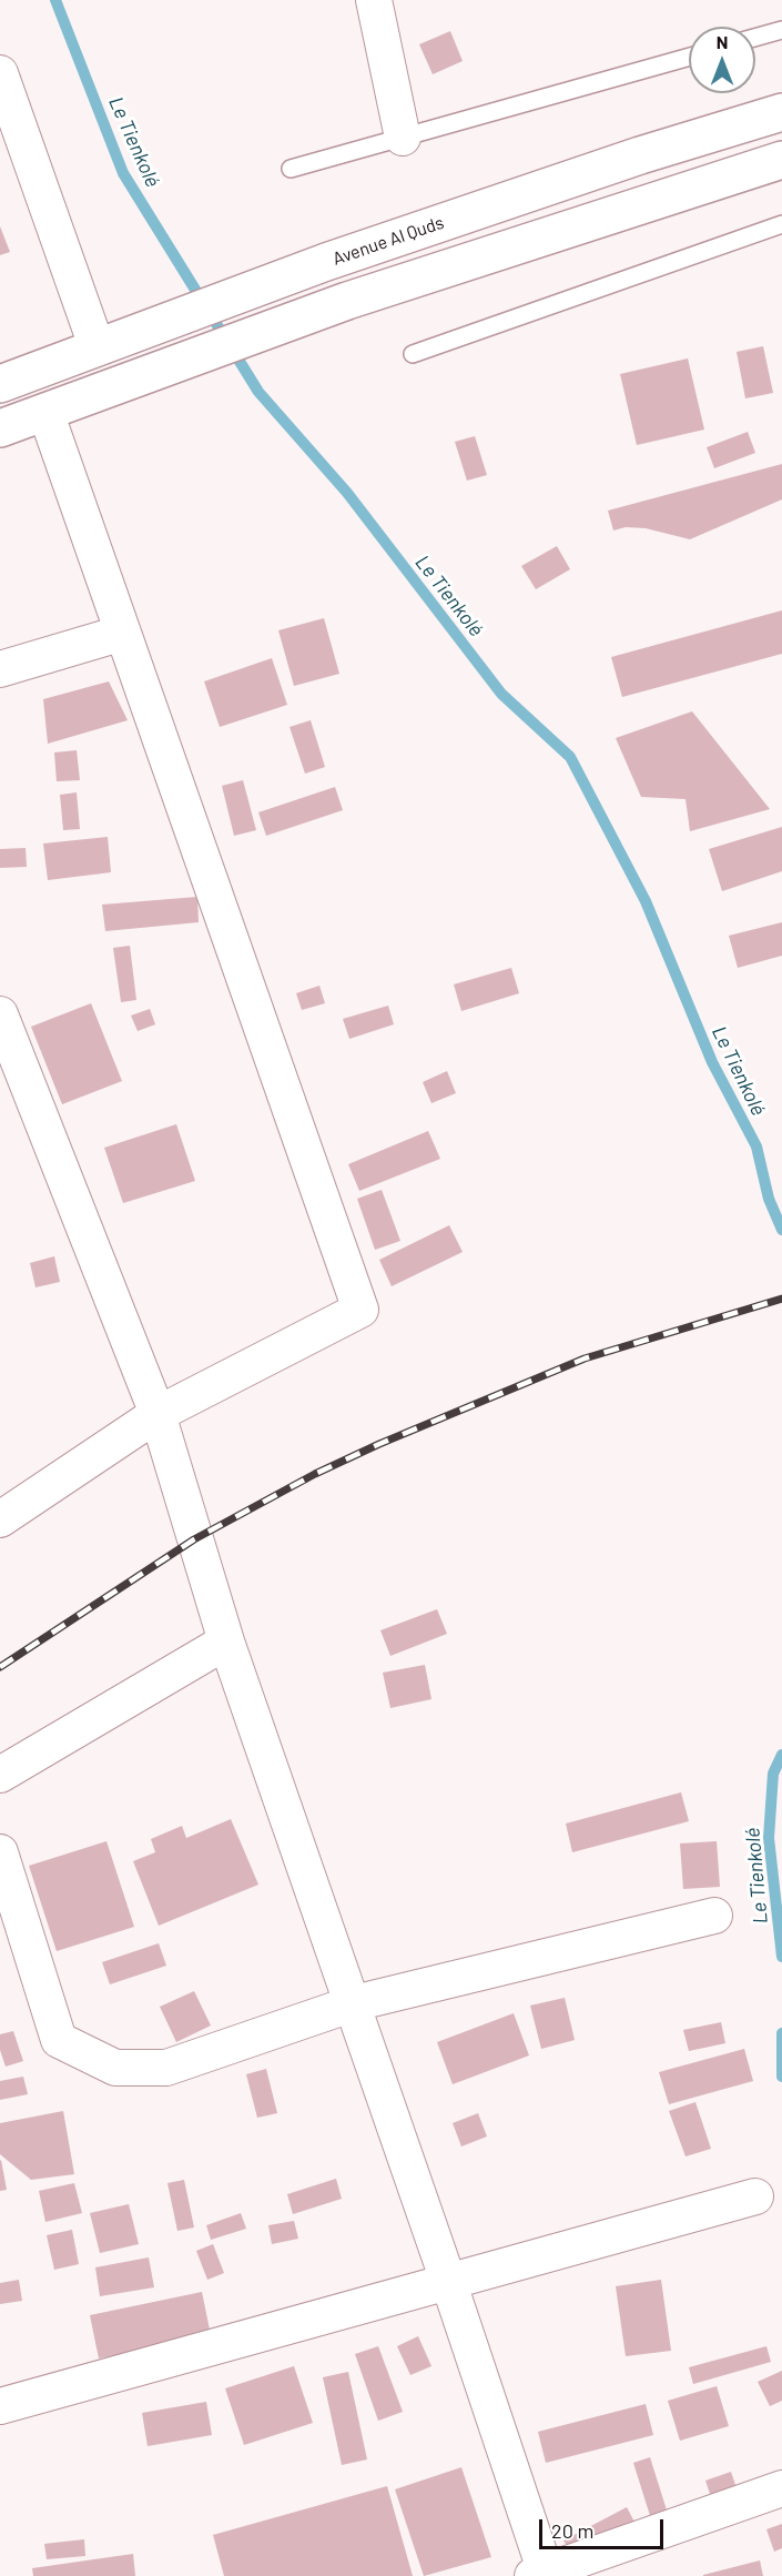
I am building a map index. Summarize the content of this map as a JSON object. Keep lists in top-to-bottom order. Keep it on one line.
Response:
{"streets":{"main road":["Avenue Al Quds"]},"water":["Le Tienkolé"],"scale_bar":"20 m","north":"top"}
